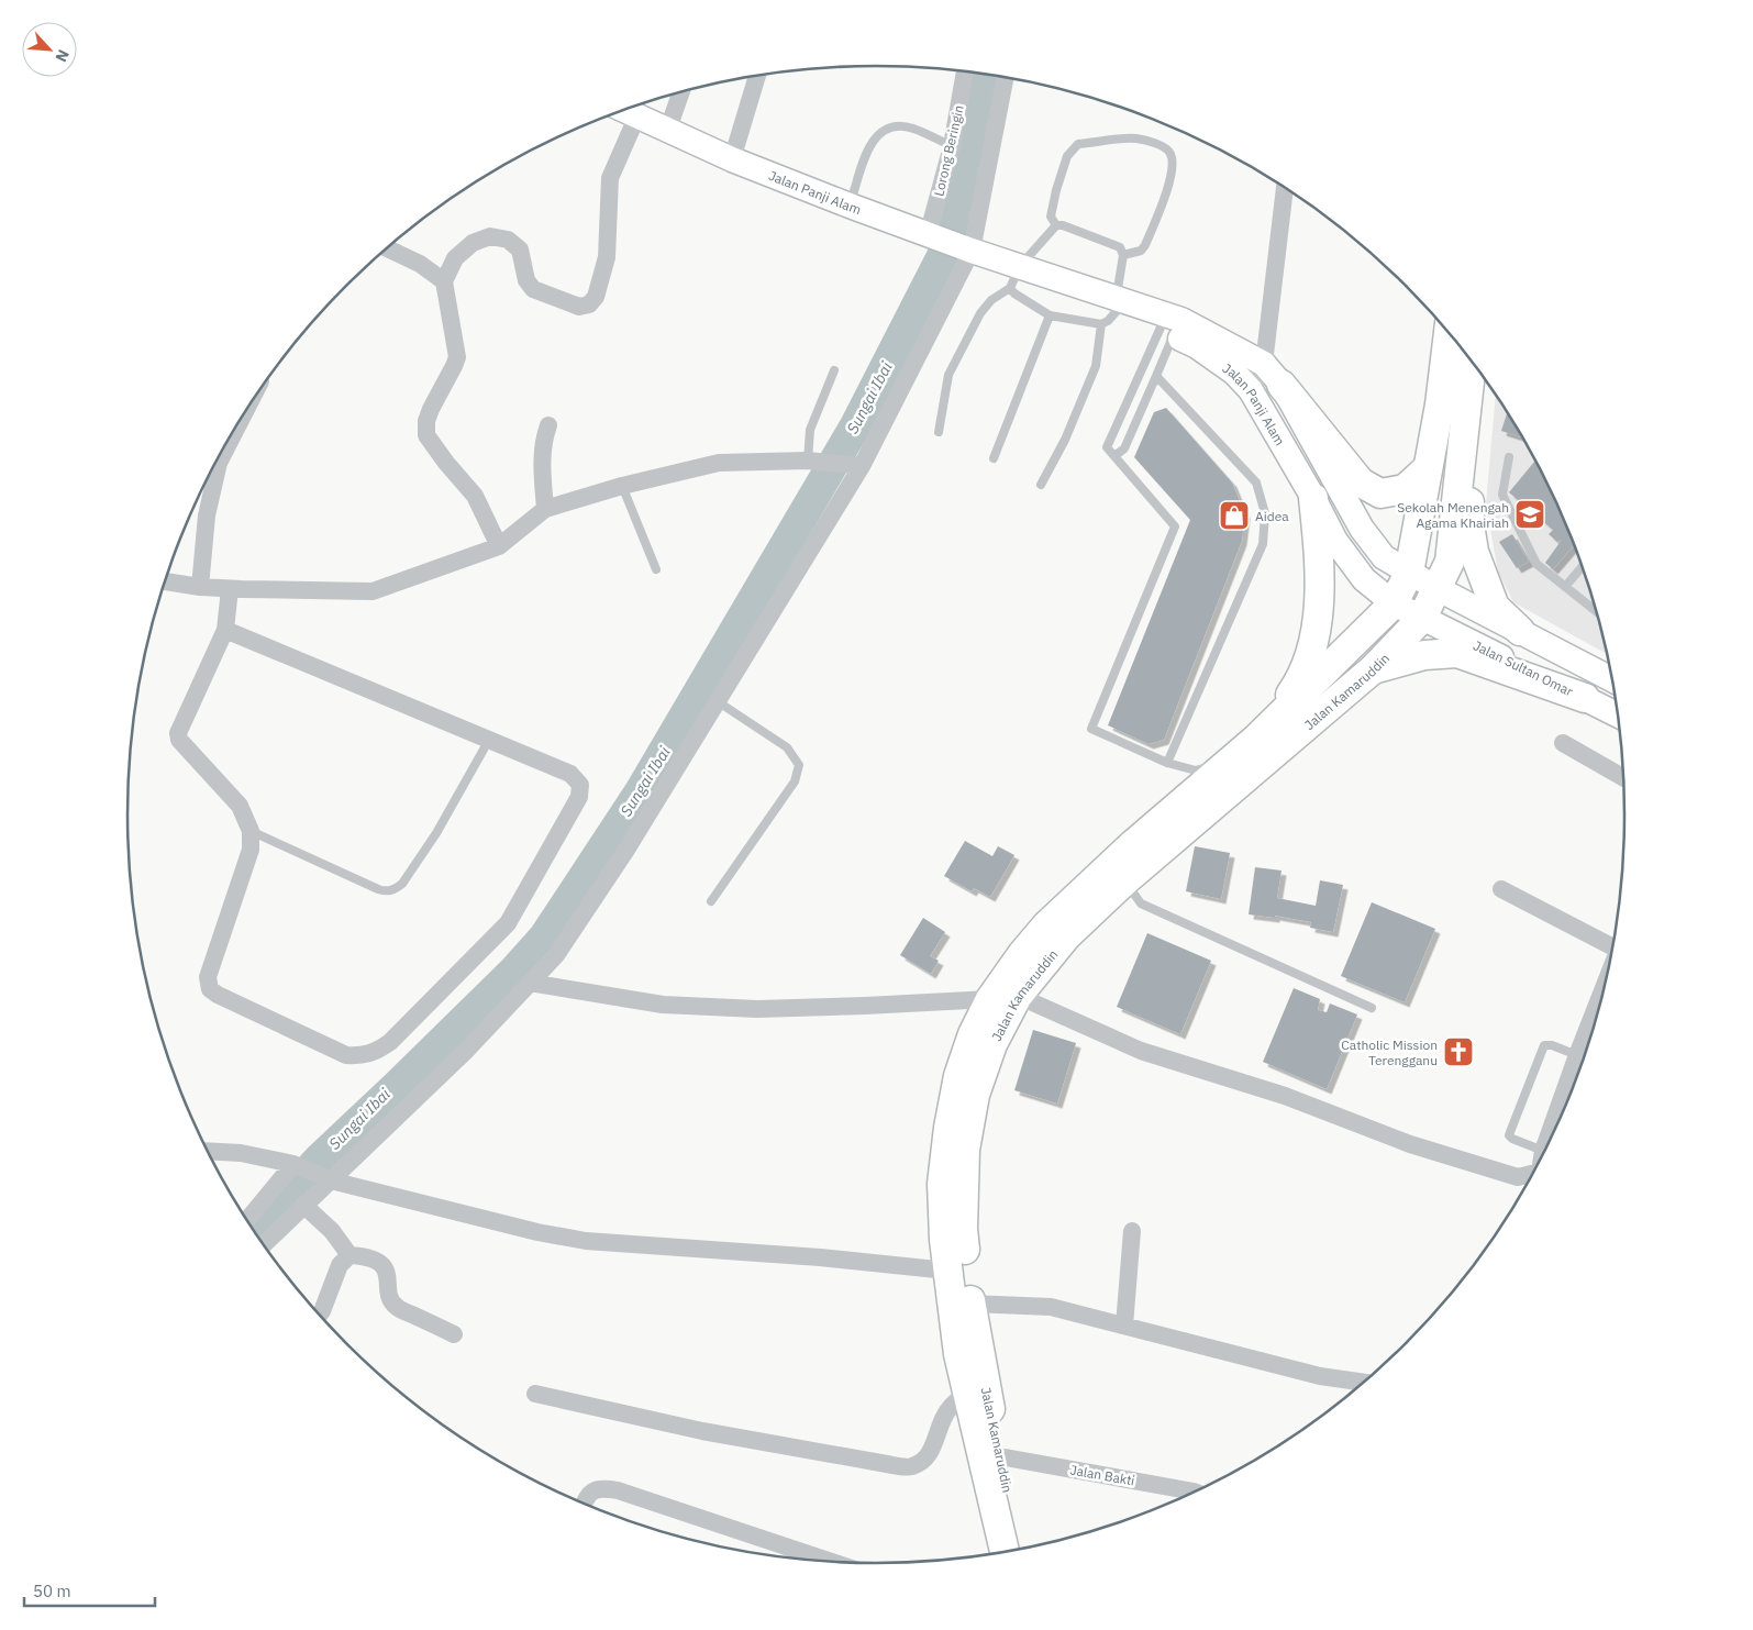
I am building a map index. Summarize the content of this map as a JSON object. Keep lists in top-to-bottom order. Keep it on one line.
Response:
{"streets":{"highway":["Jalan Kamaruddin"],"main road":["Jalan Panji Alam","Jalan Sultan Omar"],"street":["Lorong Beringin","Jalan Bakti"]},"crossings":[["Lorong Beringin","Jalan Panji Alam"],["Jalan Panji Alam","Jalan Sultan Omar"],["Jalan Panji Alam","Jalan Kamaruddin"],["Jalan Sultan Omar","Jalan Kamaruddin"],["Jalan Kamaruddin","Jalan Bakti"]],"water":["Sungai Ibai"],"places":{"school or university":["Sekolah Menengah Agama Khairiah"],"shop":["Aidea"],"church":["Catholic Mission Terengganu"]},"scale_bar":"50 m","north":"bottom right"}
